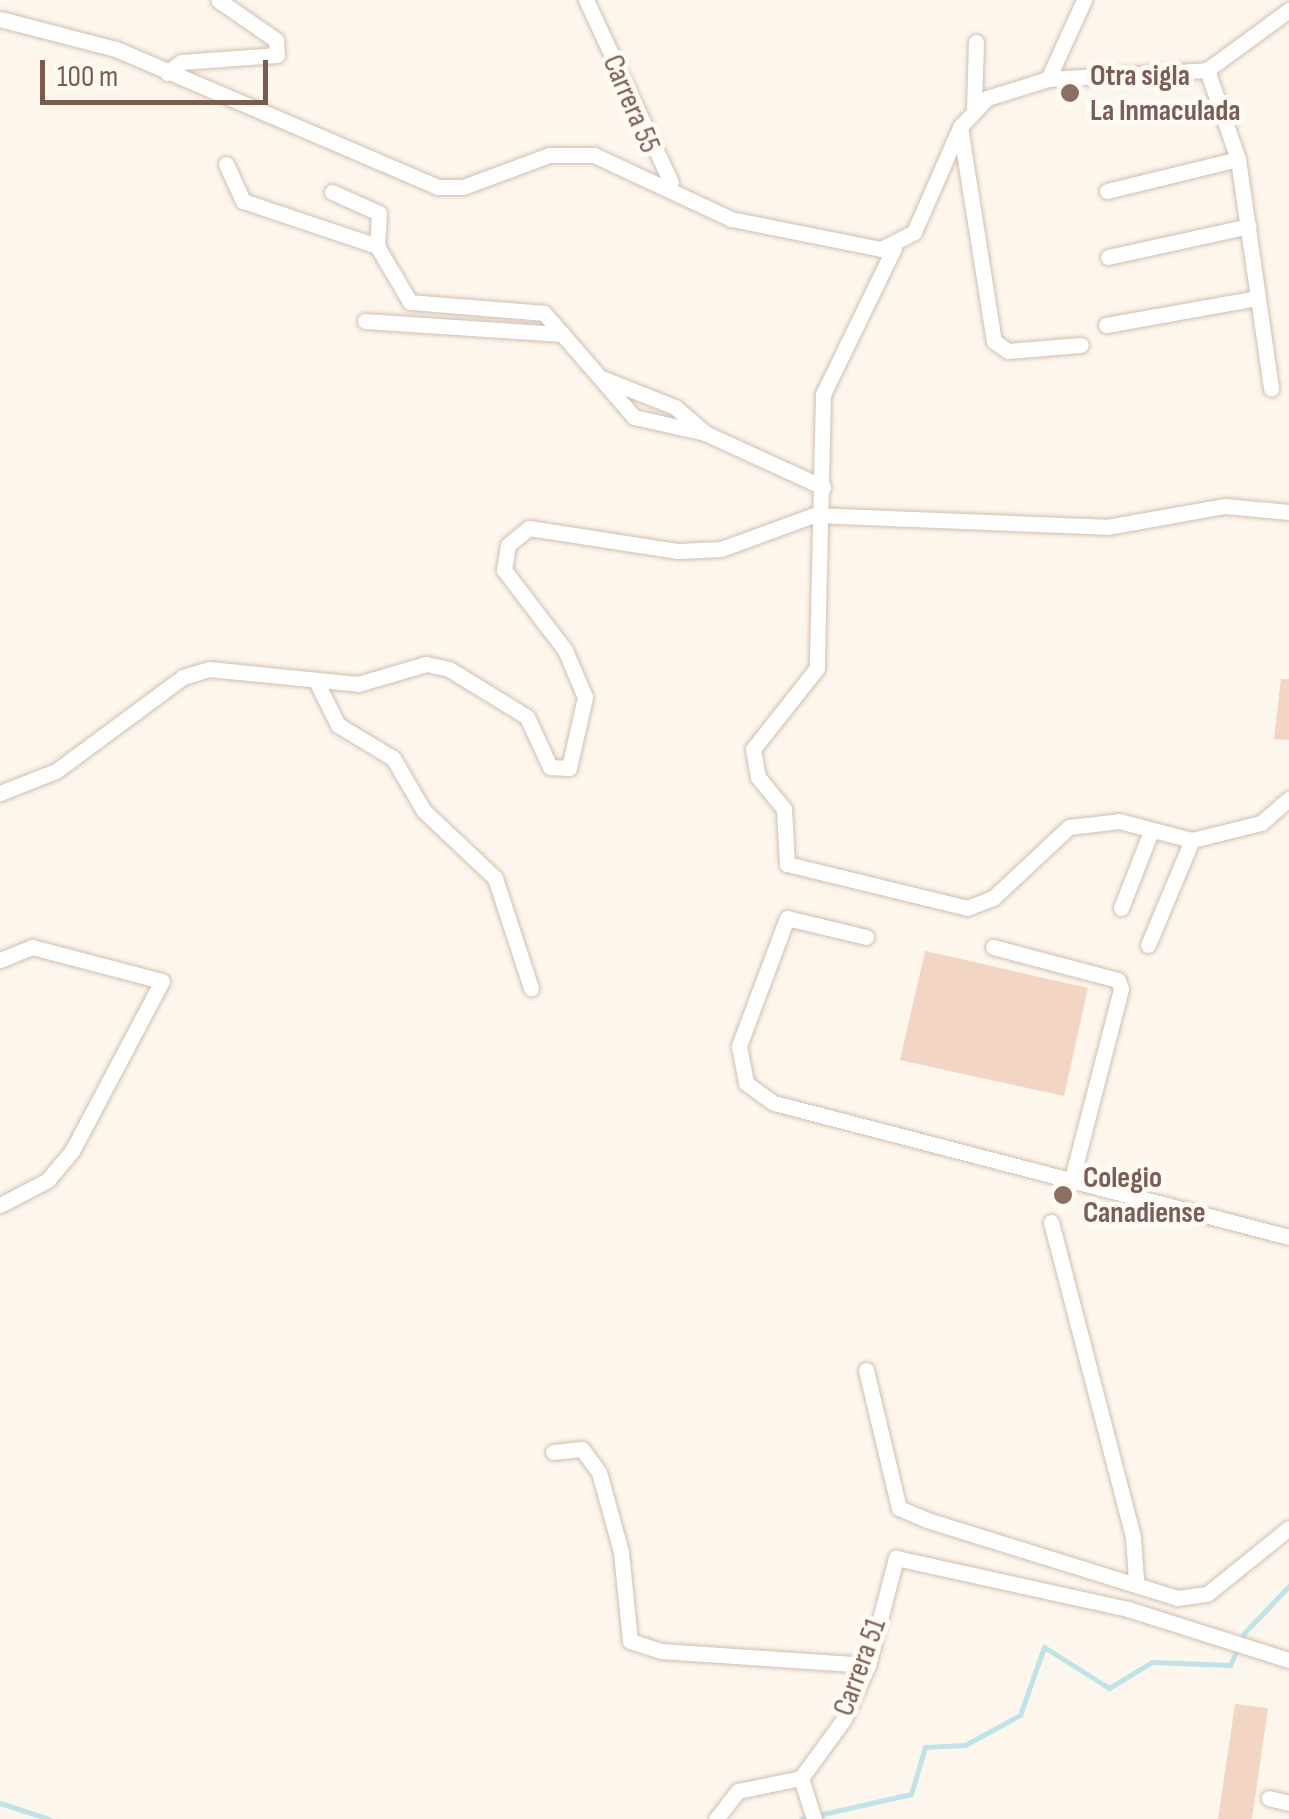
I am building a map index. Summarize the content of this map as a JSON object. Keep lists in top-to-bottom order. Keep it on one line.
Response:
{"streets":{"street":["Carrera 55","Carrera 51"]},"places":["Otra sigla La Inmaculada","Colegio Canadiense"],"scale_bar":"100 m"}
